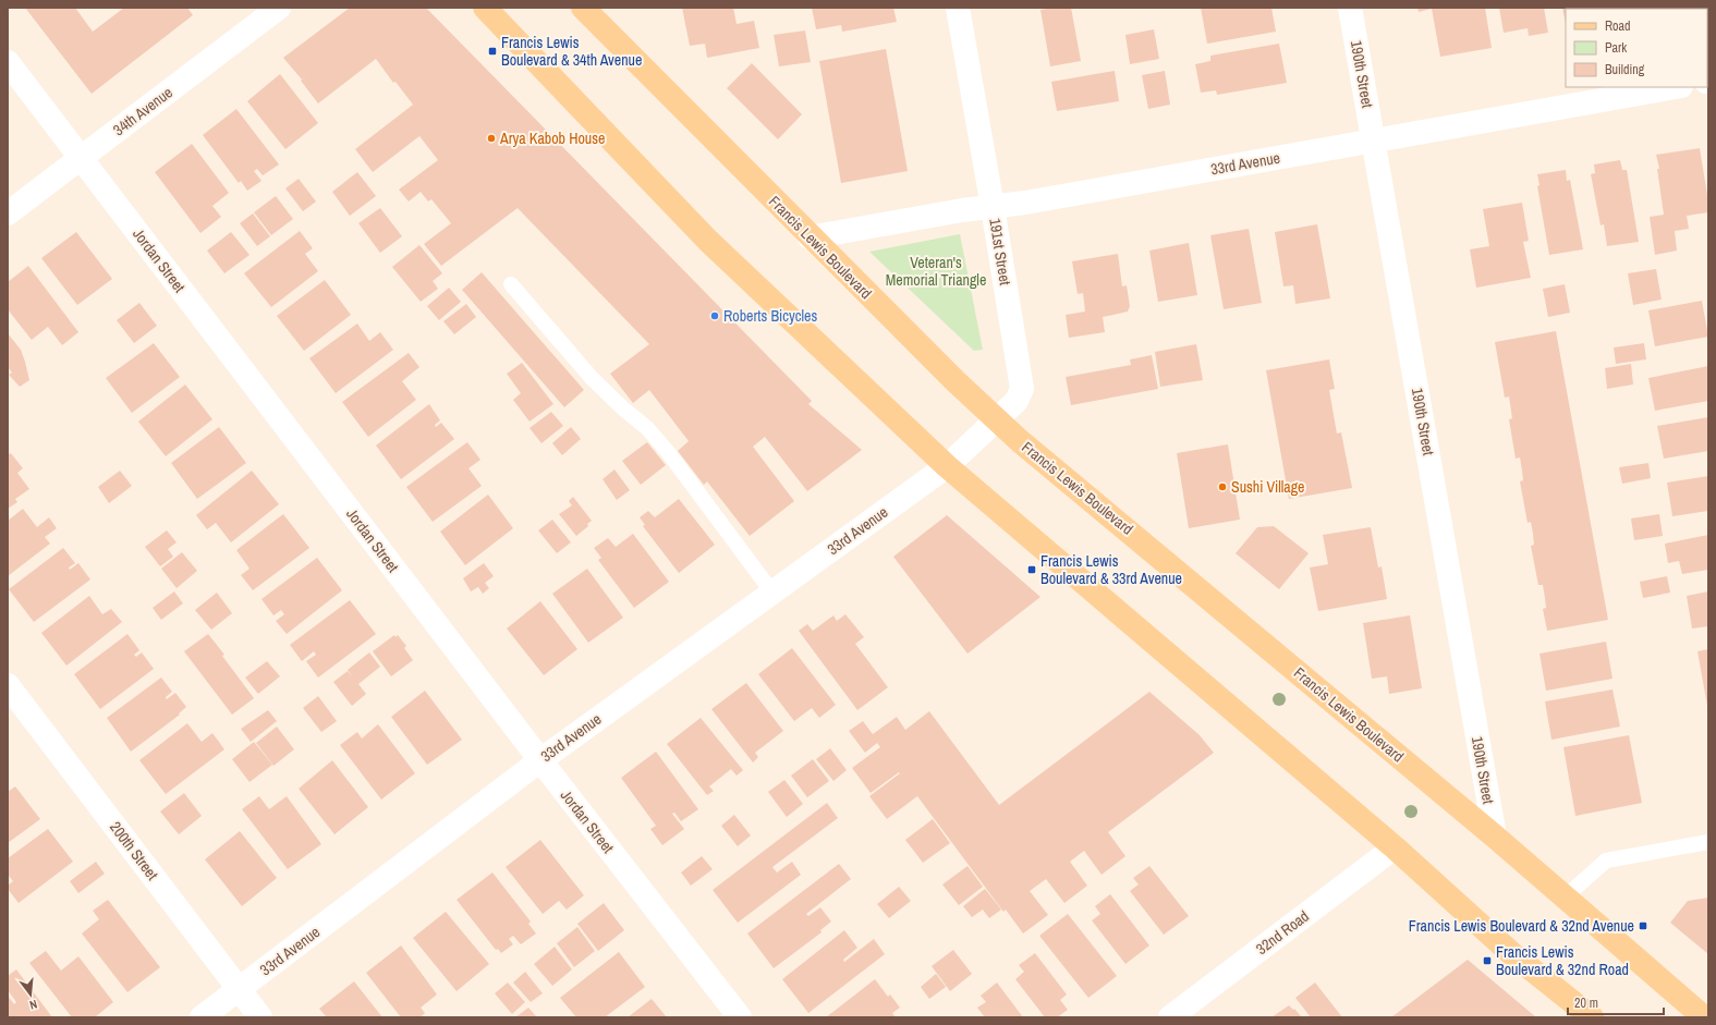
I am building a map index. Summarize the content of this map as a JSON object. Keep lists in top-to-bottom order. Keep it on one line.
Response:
{"streets":{"main road":["Francis Lewis Boulevard"],"street":["190th Street","34th Avenue","33rd Avenue","191st Street","Jordan Street","200th Street","32nd Road"]},"crossings":[["190th Street","33rd Avenue"],["190th Street","Francis Lewis Boulevard"],["34th Avenue","Jordan Street"],["33rd Avenue","Francis Lewis Boulevard"],["33rd Avenue","191st Street"],["33rd Avenue","Jordan Street"],["33rd Avenue","200th Street"],["Francis Lewis Boulevard","191st Street"]],"parks":["Veteran's Memorial Triangle"],"places":{"transit":["Francis Lewis Boulevard & 34th Avenue","Francis Lewis Boulevard & 33rd Avenue","Francis Lewis Boulevard & 32nd Avenue","Francis Lewis Boulevard & 32nd Road"],"other":["Arya Kabob House","Roberts Bicycles","Sushi Village"]},"legend":["Road","Park","Building"],"scale_bar":"20 m","north":"bottom"}
